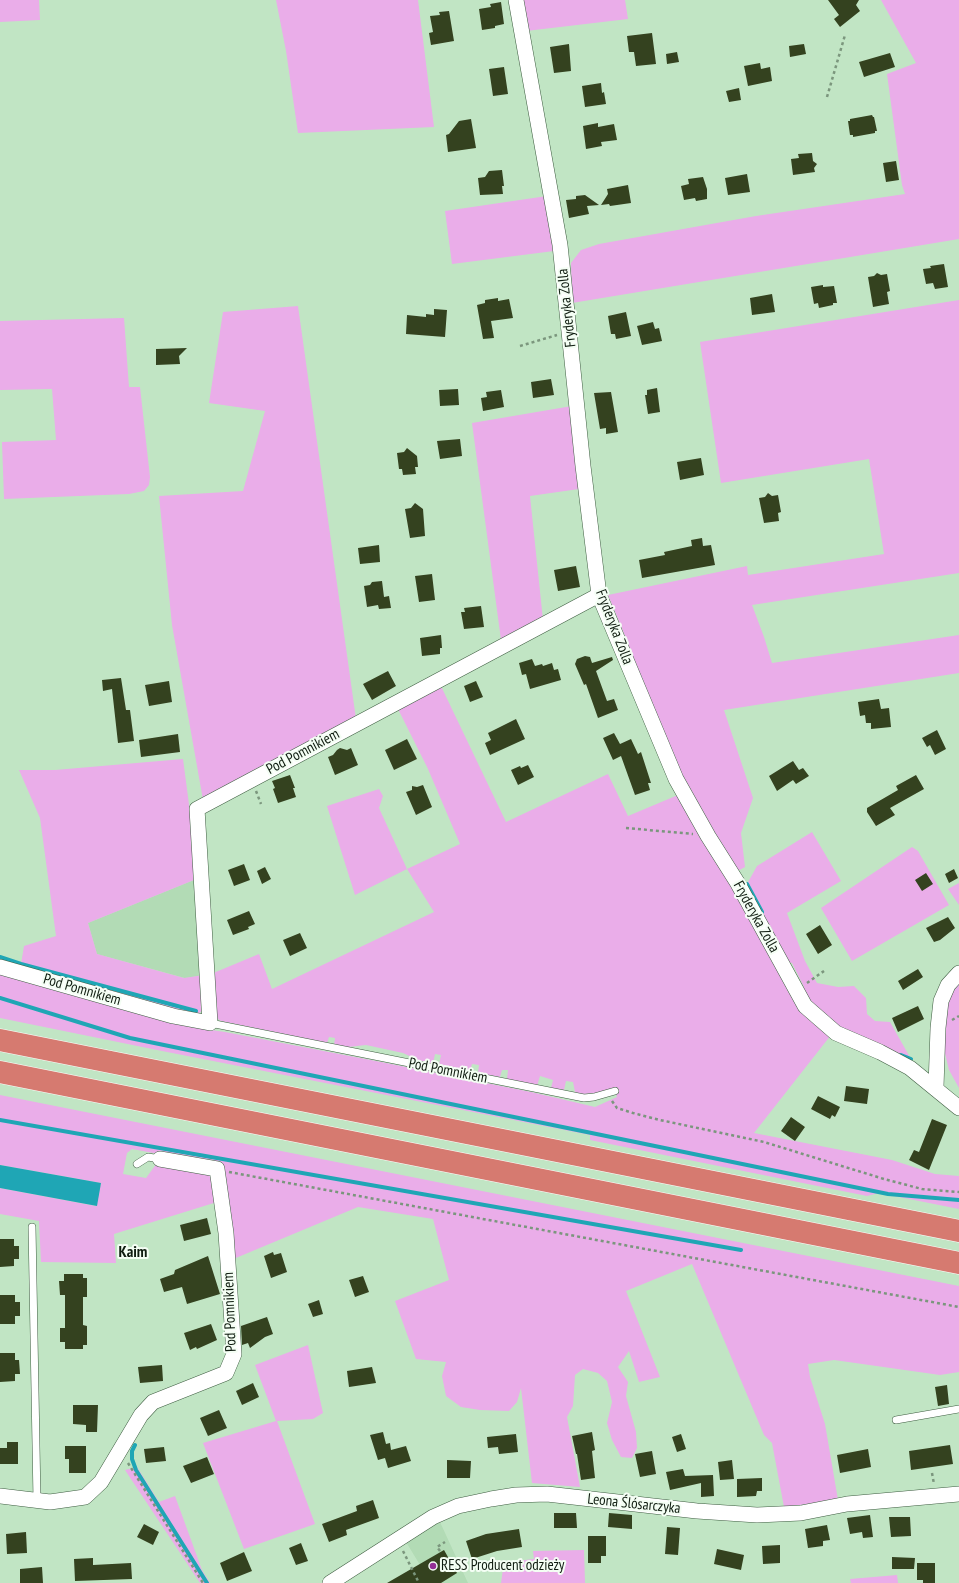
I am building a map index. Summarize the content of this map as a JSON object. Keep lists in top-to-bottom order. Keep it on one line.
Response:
{"streets":{"street":["Fryderyka Zolla","Pod Pomnikiem","Leona Ślósarczyka"]},"crossings":[["Fryderyka Zolla","Pod Pomnikiem"]],"districts":["Kaim"],"places":["RESS Producent odzieży"]}
